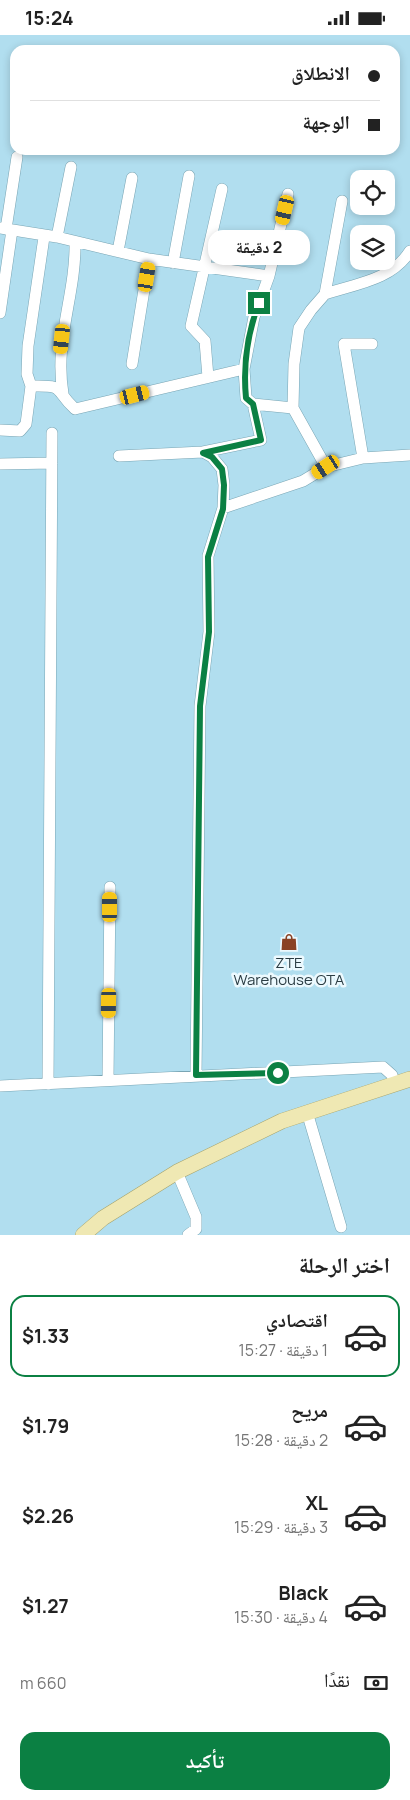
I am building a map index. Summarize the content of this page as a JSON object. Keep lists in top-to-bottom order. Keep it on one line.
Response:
{"places":{"shop":["ZTE Warehouse OTA"]},"page":{"status":"15:24","banner":["الانطلاق","الوجهة"],"bubble":"2 دقيقة","heading":"اختر الرحلة","list":[{"name":"اقتصادي","note":"1 دقيقة · 15:27","value":"$1.33"},{"name":"مريح","note":"2 دقيقة · 15:28","value":"$1.79"},{"name":"XL","note":"3 دقيقة · 15:29","value":"$2.26"},{"name":"Black","note":"4 دقيقة · 15:30","value":"$1.27"}],"pay":["نقدًا","660 m"],"buttons":"تأكيد"}}
